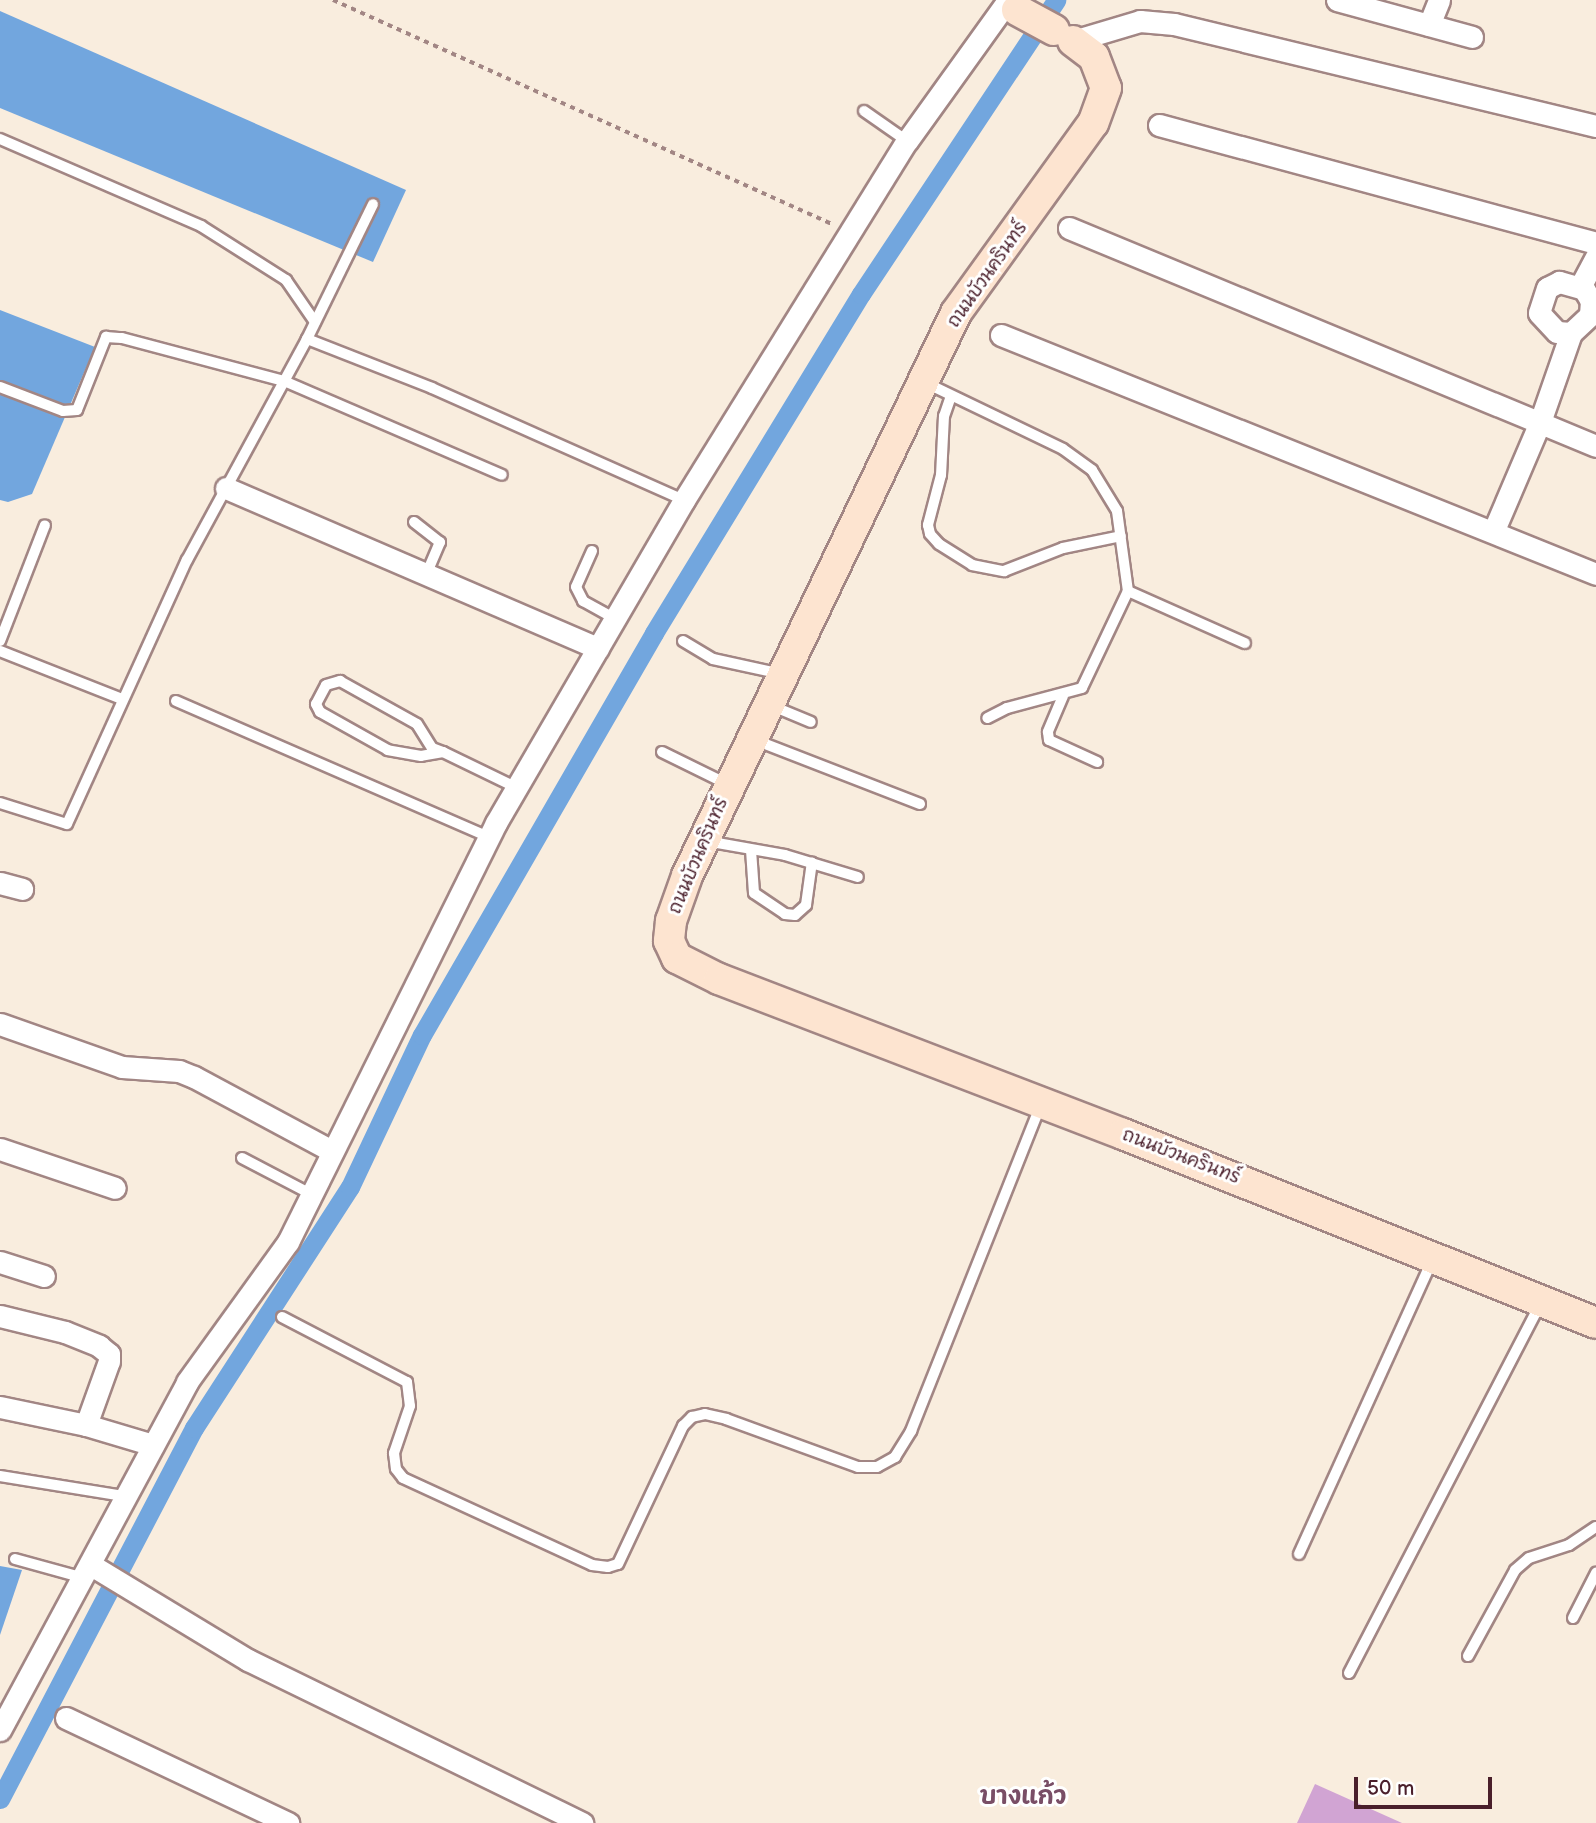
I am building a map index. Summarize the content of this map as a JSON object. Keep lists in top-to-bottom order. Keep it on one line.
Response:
{"streets":{"street":["ถนนบัวนครินทร์"]},"districts":["บางแก้ว"],"scale_bar":"50 m"}
